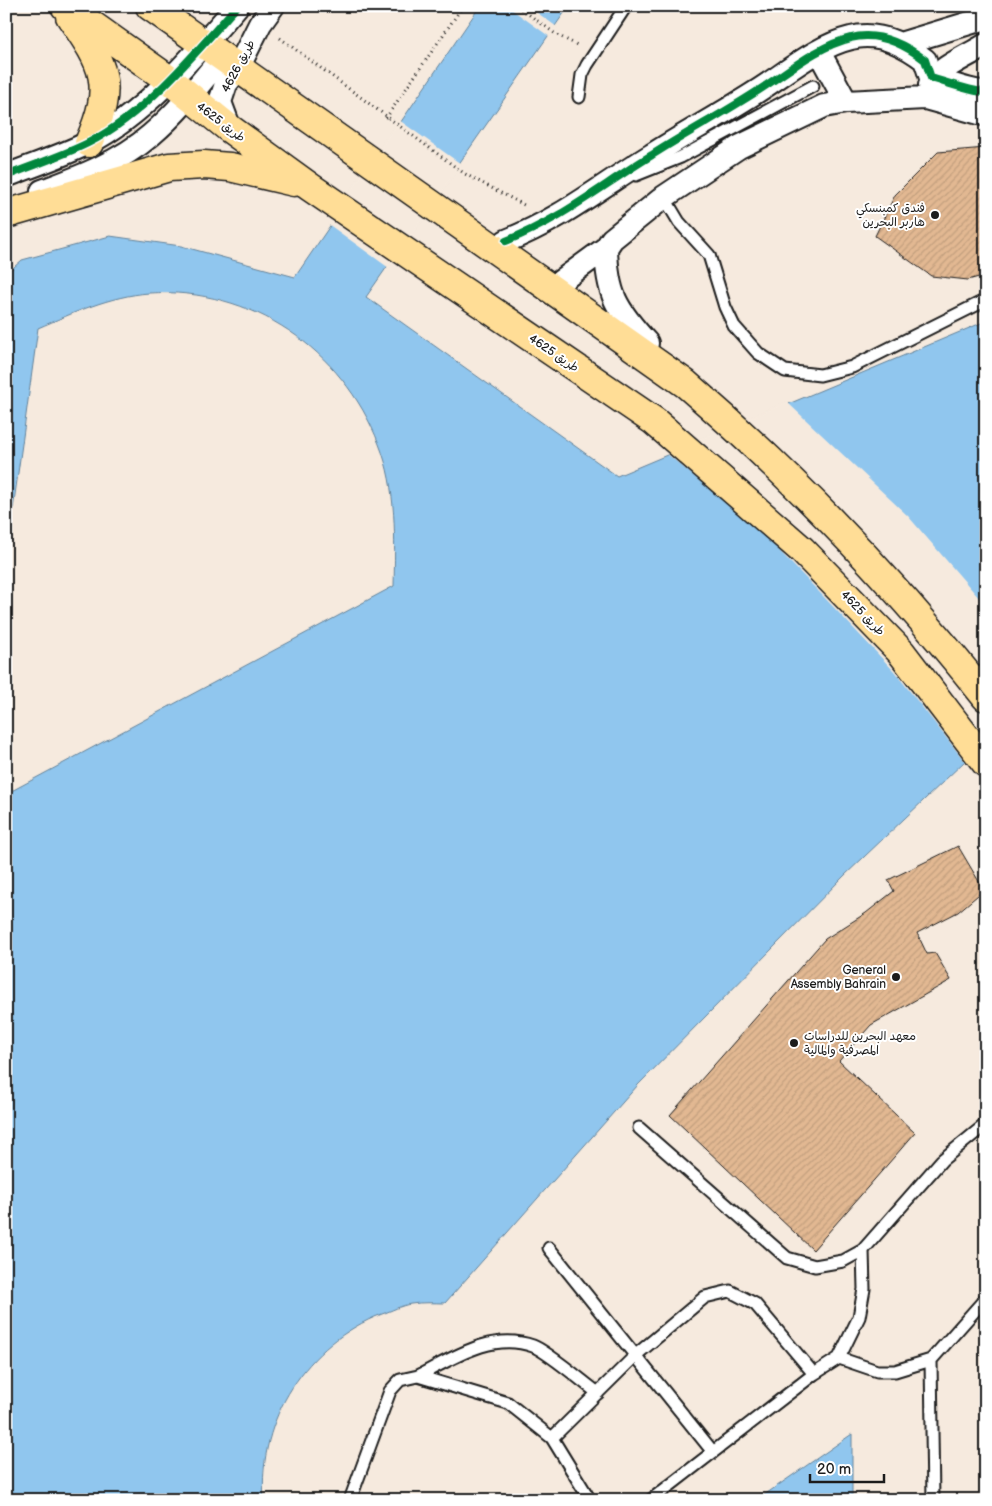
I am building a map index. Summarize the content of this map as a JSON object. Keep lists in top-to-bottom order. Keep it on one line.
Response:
{"streets":{"main road":["طريق 4625"],"street":["طريق 4626"]},"crossings":[["طريق 4626","طريق 4625"]],"places":["فندق كمبنسكي هاربر البحرين","General Assembly Bahrain","معهد البحرين للدراسات المصرفية والمالية"],"scale_bar":"20 m"}
